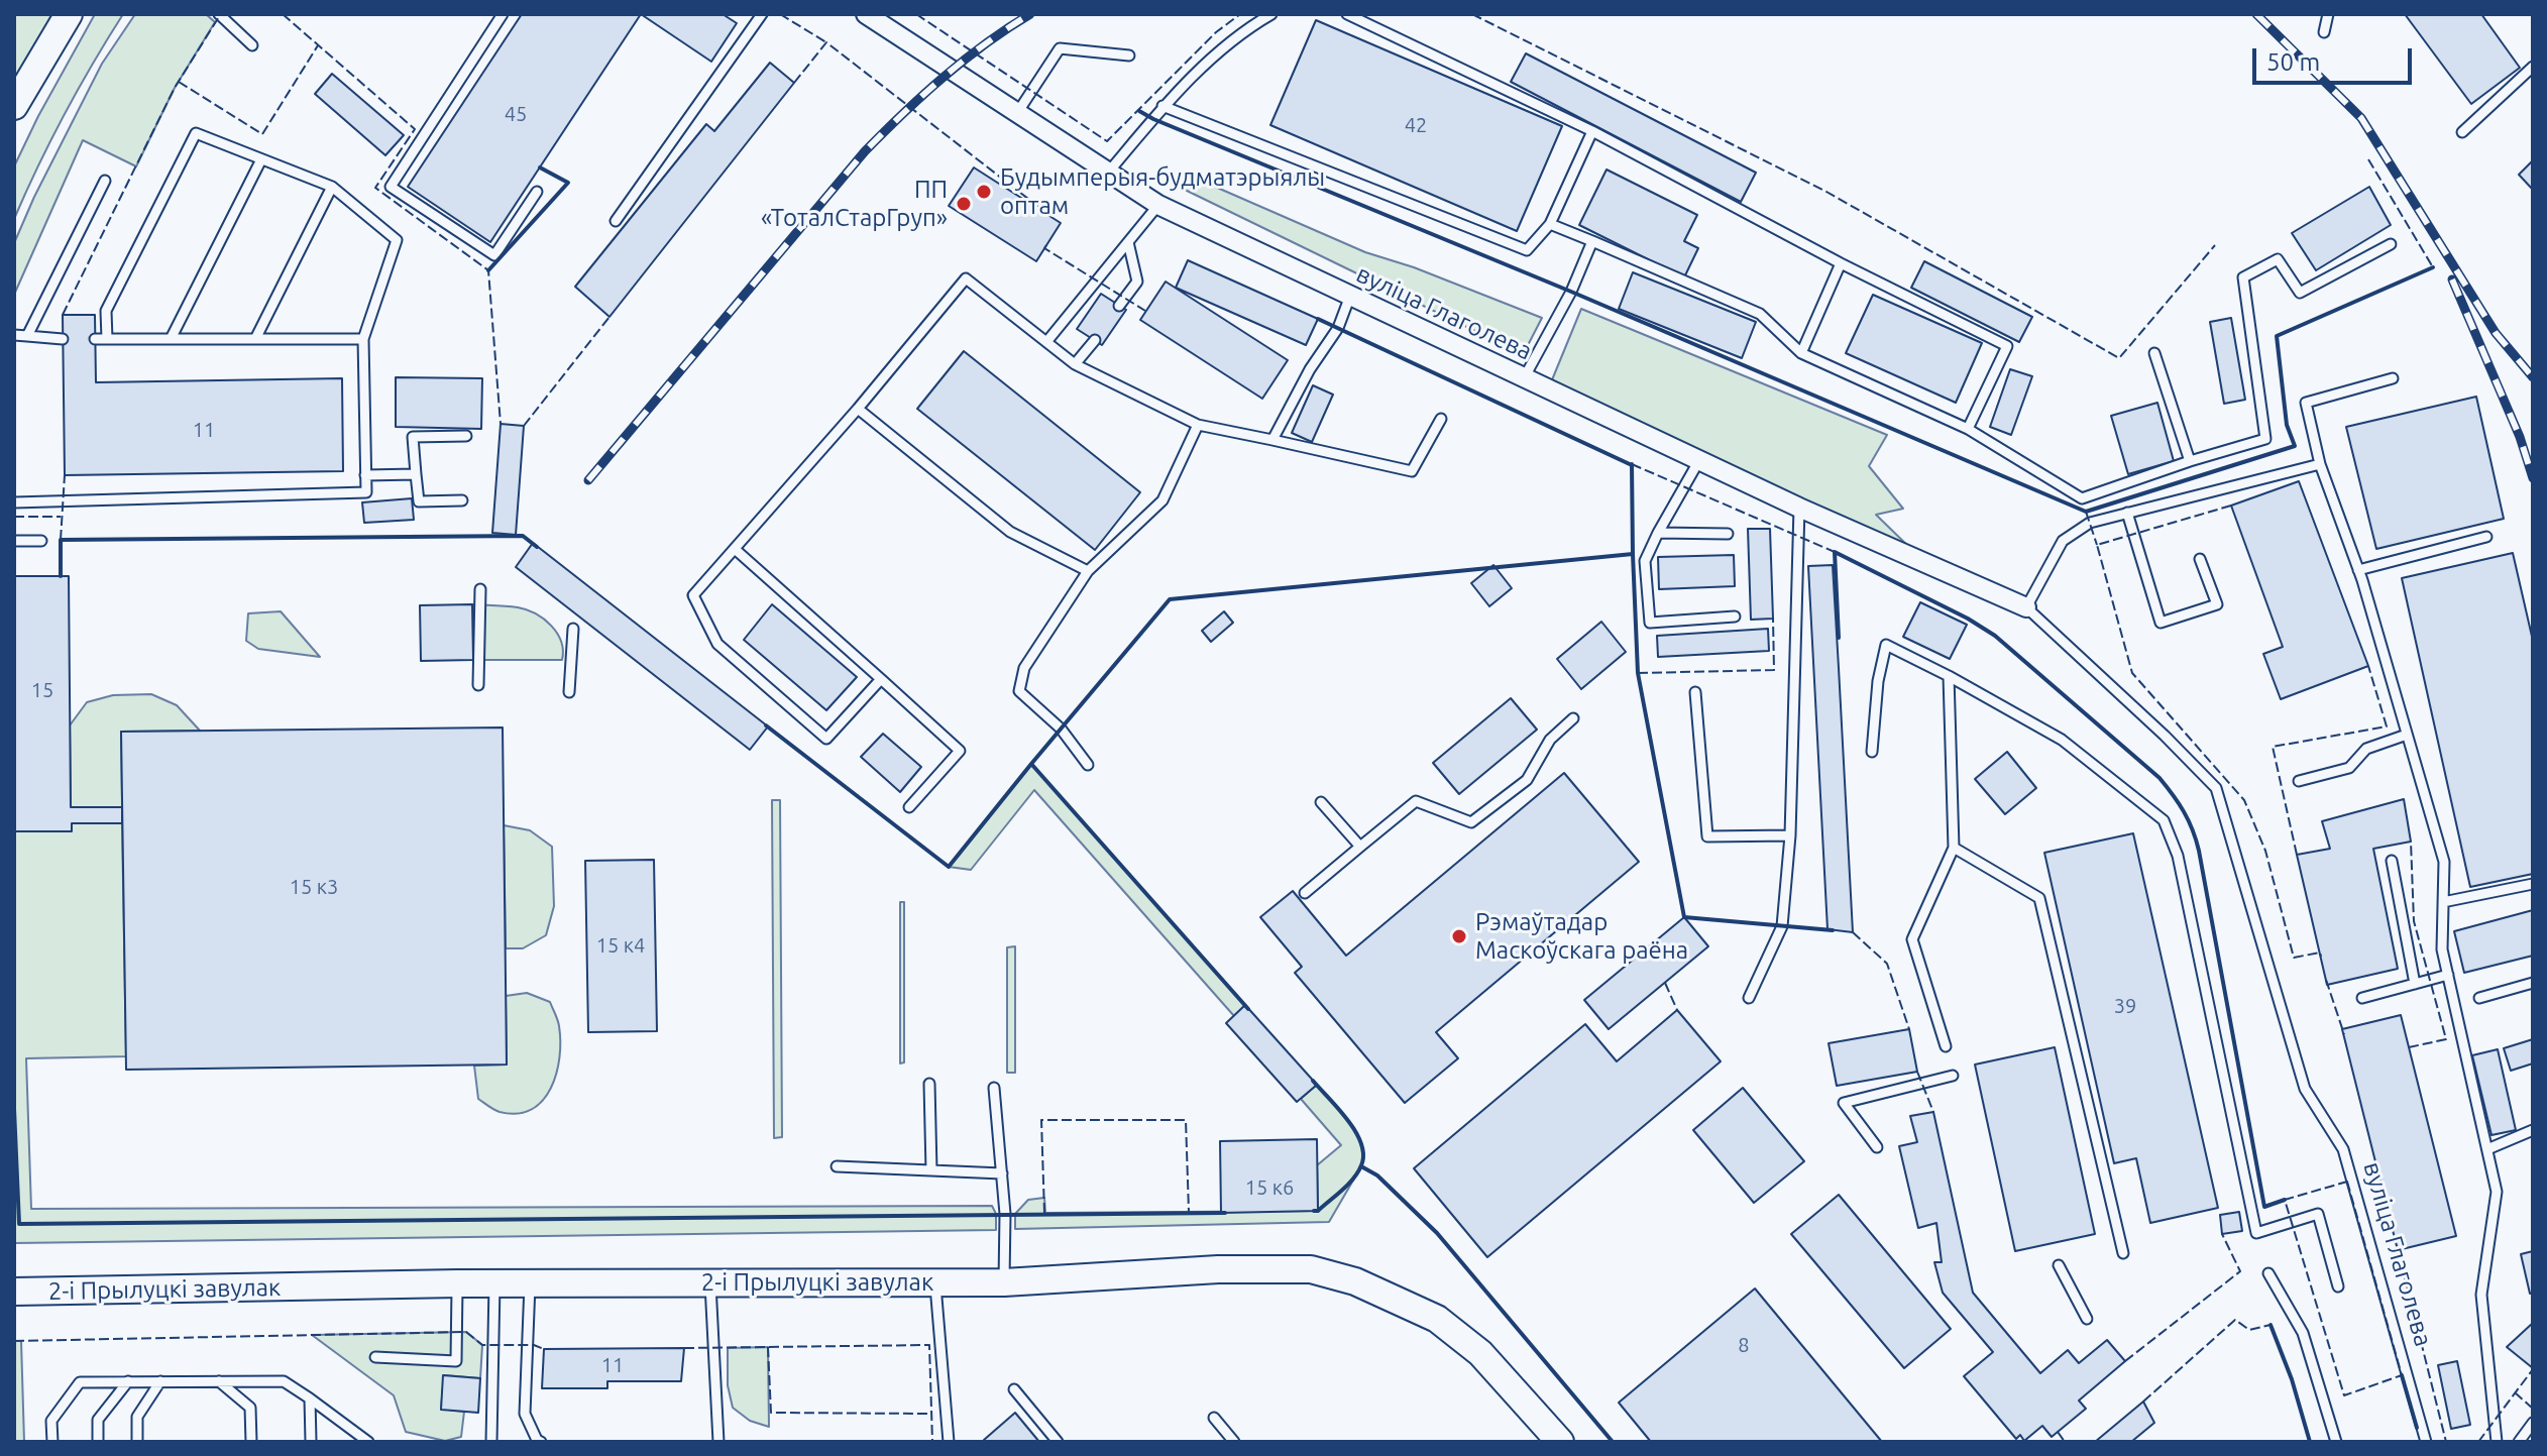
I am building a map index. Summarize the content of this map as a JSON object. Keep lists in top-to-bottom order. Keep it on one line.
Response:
{"streets":{"street":["вуліца Глаголева","2-і Прылуцкі завулак"]},"places":["Будымперыя-будматэрыялы оптам","ПП «ТоталСтарГруп»","Рэмаўтадар Маскоўскага раёна"],"house_numbers":["45","42","11","15","15 к3","15 к4","39","15 к6","8","11"],"scale_bar":"50 m"}
